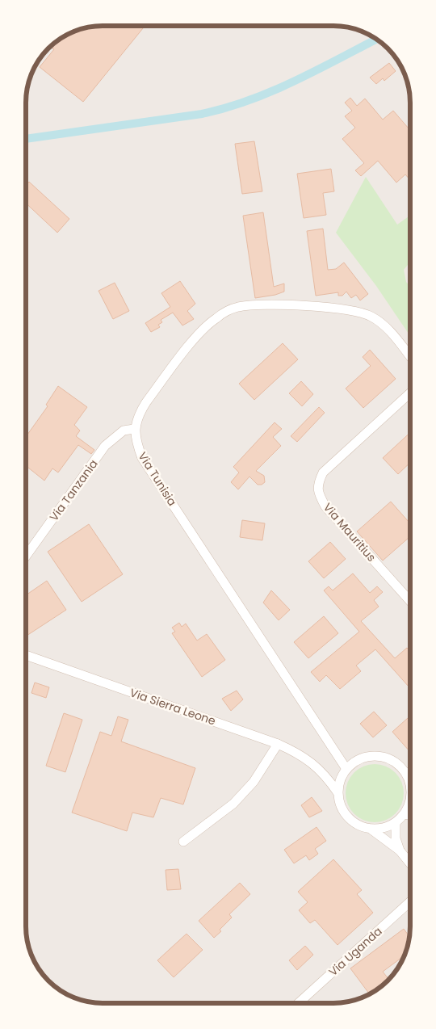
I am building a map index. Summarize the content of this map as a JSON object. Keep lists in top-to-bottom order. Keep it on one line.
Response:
{"streets":{"street":["Via Tunisia","Via Tanzania","Via Mauritius","Via Sierra Leone","Via Uganda"]},"crossings":[["Via Tunisia","Via Tanzania"],["Via Tunisia","Via Sierra Leone"]]}
